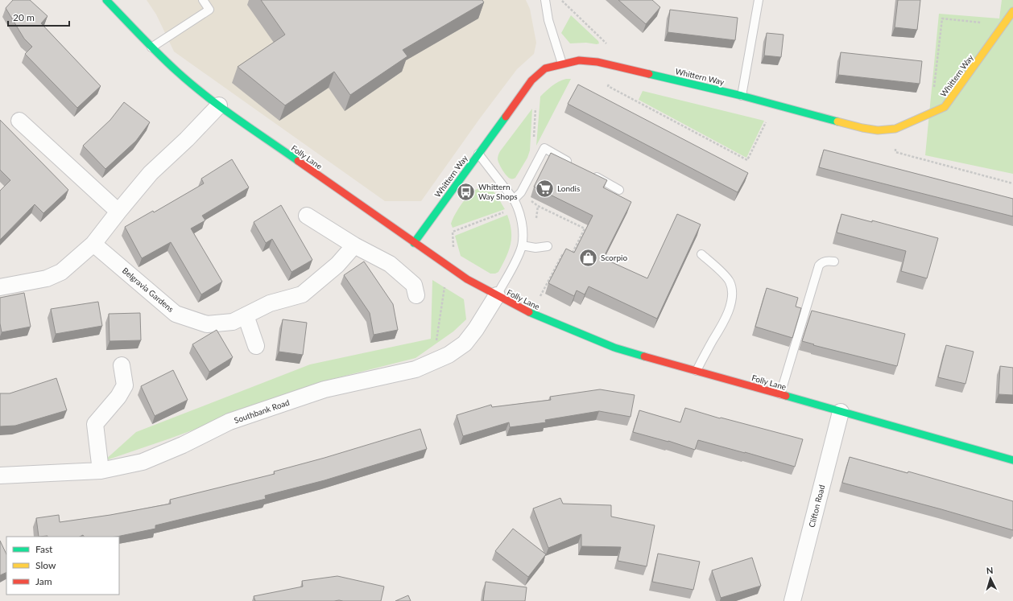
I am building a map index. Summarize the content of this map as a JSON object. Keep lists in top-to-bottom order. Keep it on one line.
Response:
{"streets":{"street":["Whittern Way","Folly Lane","Belgravia Gardens","Southbank Road","Clifton Road"]},"crossings":[["Whittern Way","Folly Lane"],["Folly Lane","Southbank Road"],["Folly Lane","Clifton Road"]],"places":{"supermarket":["Londis"],"bus stop":["Whittern Way Shops"],"shop":["Scorpio"]},"legend":["Fast","Slow","Jam"],"scale_bar":"20 m","north":"top"}
